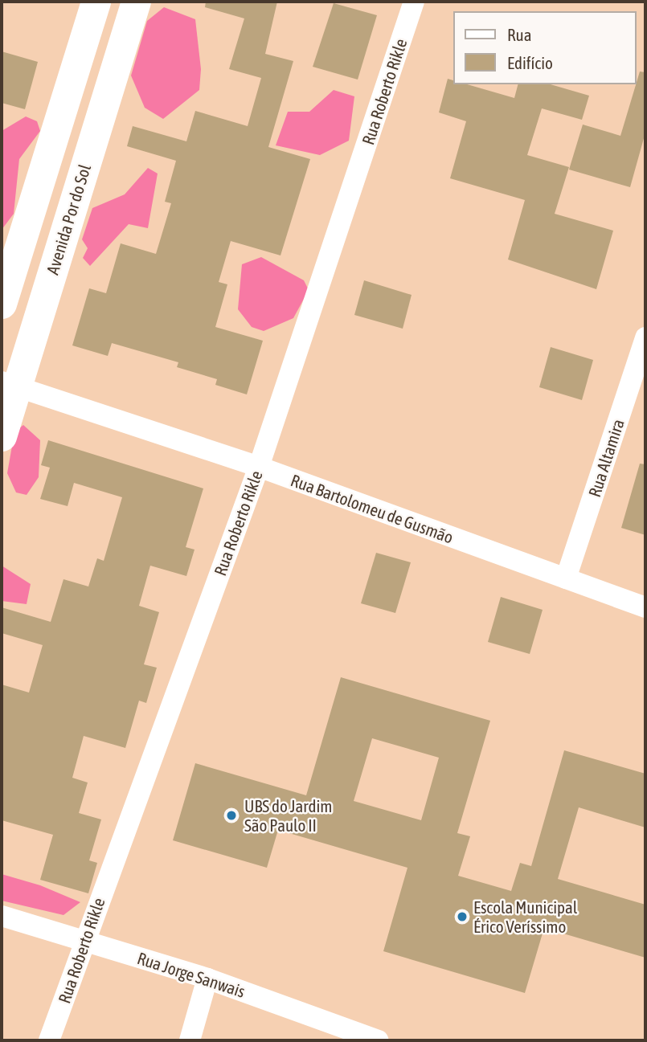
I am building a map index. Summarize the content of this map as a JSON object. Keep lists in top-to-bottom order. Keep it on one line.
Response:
{"streets":{"street":["Rua Roberto Rikle","Avenida Por do Sol","Rua Altamira","Rua Bartolomeu de Gusmão","Rua Jorge Sanwais"]},"crossings":[["Rua Roberto Rikle","Rua Bartolomeu de Gusmão"],["Rua Roberto Rikle","Rua Jorge Sanwais"],["Avenida Por do Sol","Rua Bartolomeu de Gusmão"],["Rua Altamira","Rua Bartolomeu de Gusmão"]],"places":["UBS do Jardim São Paulo II","Escola Municipal Érico Veríssimo"],"legend":["Rua","Edifício"]}
